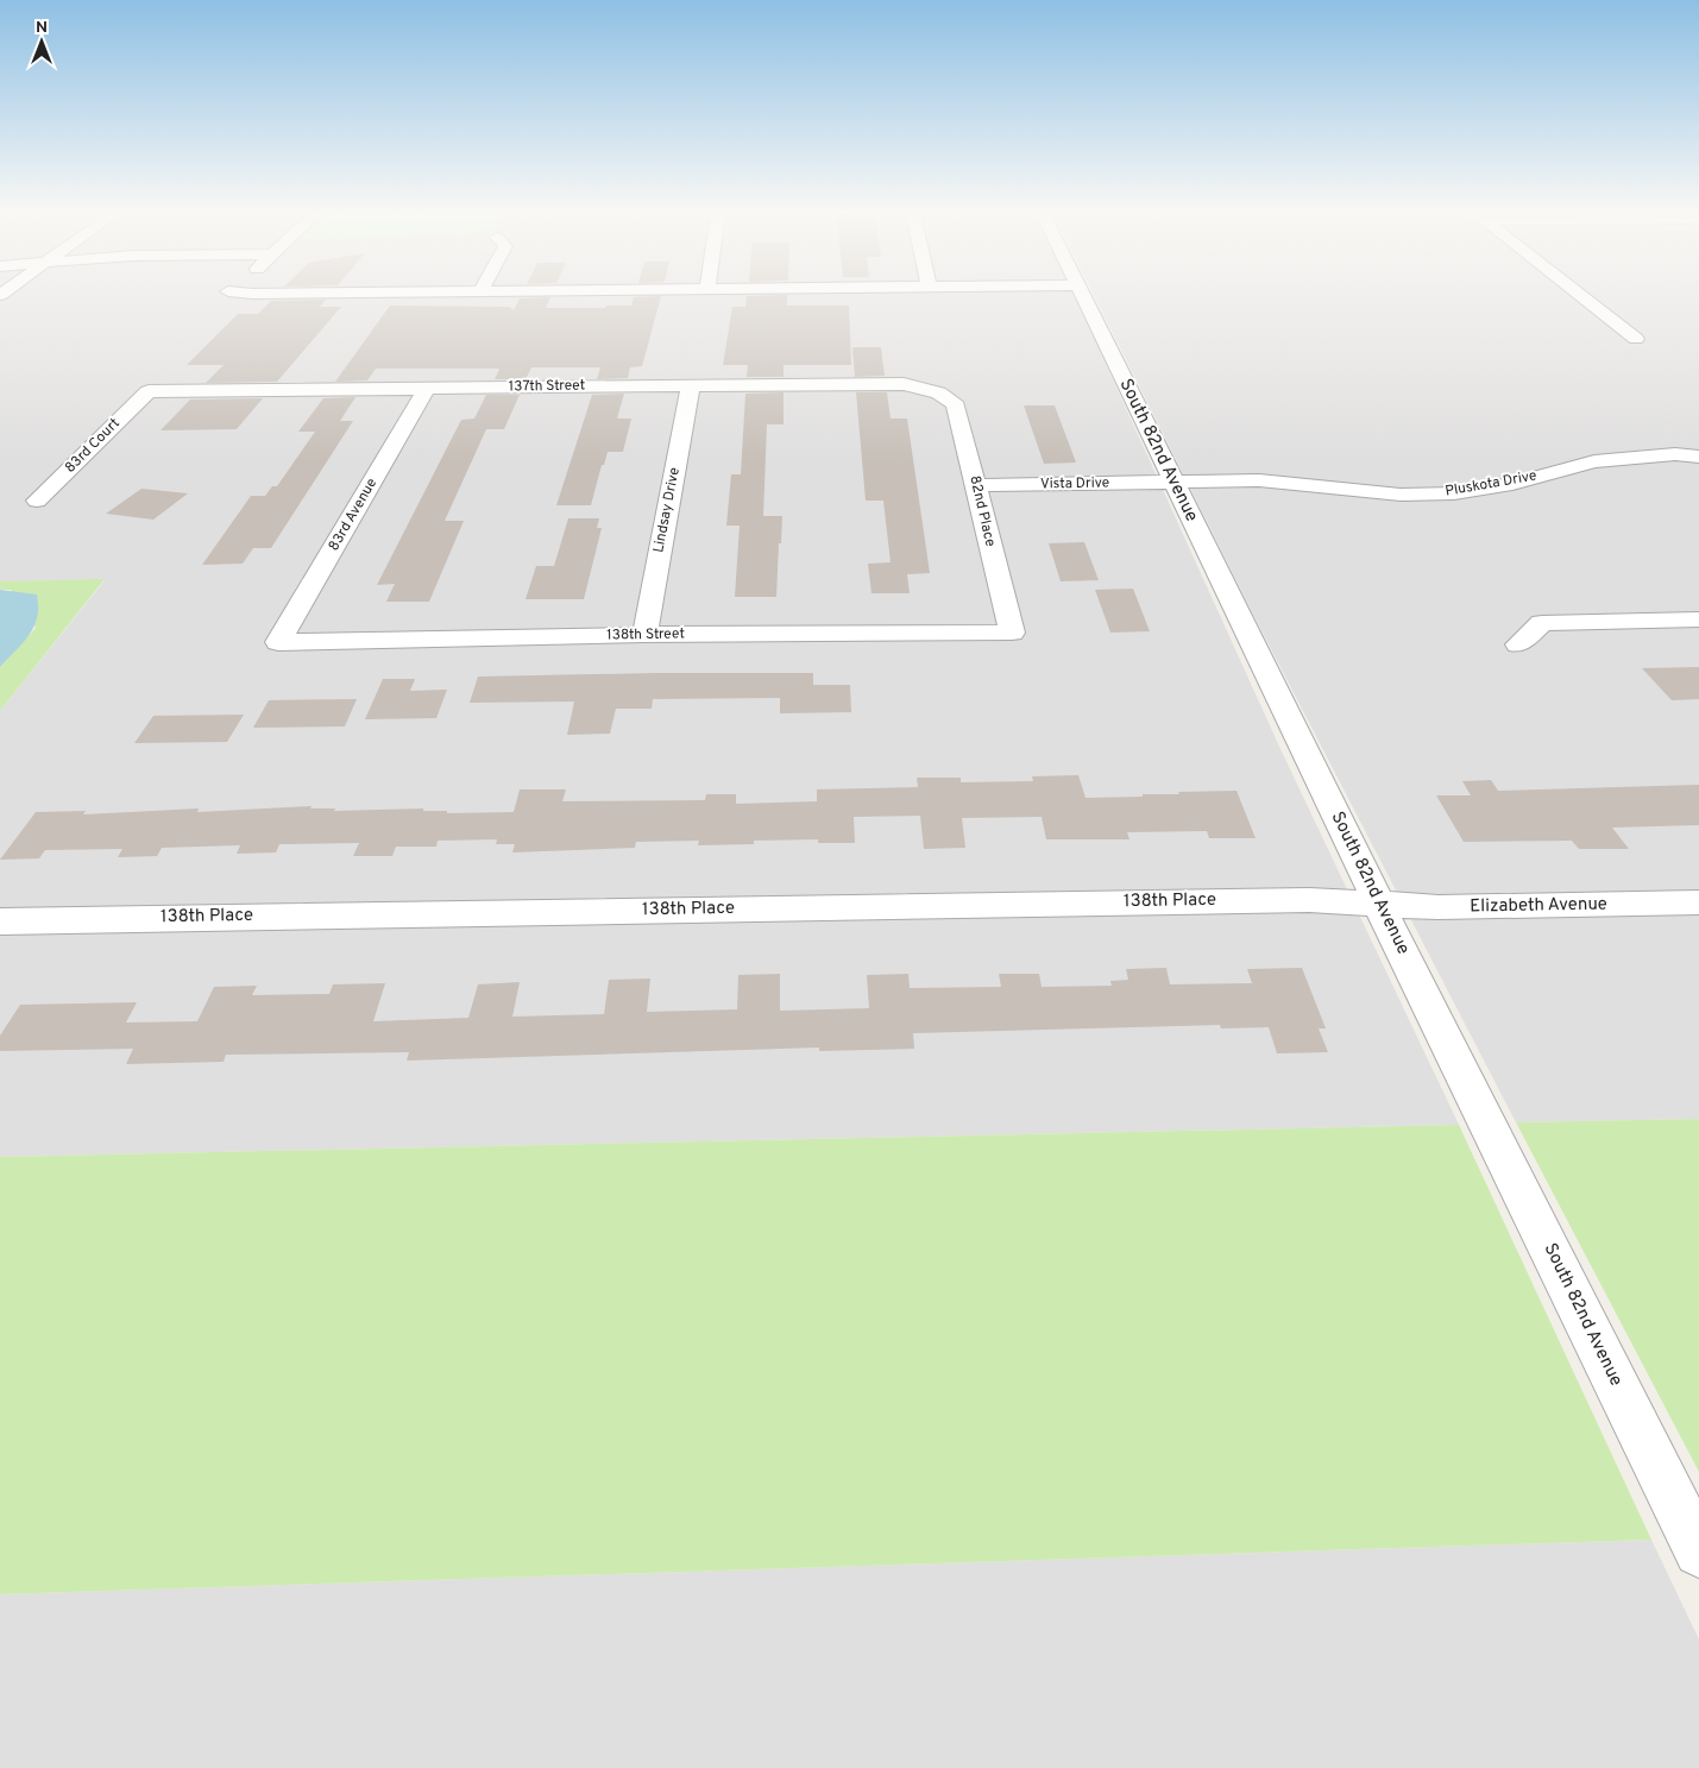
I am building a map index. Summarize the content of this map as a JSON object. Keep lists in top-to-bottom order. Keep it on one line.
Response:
{"streets":{"street":["137th Street","83rd Court","South 82nd Avenue","Vista Drive","Pluskota Drive","Lindsay Drive","82nd Place","83rd Avenue","138th Street","138th Place","Elizabeth Avenue"]},"crossings":[["137th Street","83rd Court"],["137th Street","Lindsay Drive"],["137th Street","82nd Place"],["137th Street","83rd Avenue"],["South 82nd Avenue","Vista Drive"],["South 82nd Avenue","Pluskota Drive"],["South 82nd Avenue","138th Place"],["South 82nd Avenue","Elizabeth Avenue"],["Vista Drive","Pluskota Drive"],["Vista Drive","82nd Place"],["Lindsay Drive","138th Street"],["82nd Place","138th Street"],["83rd Avenue","138th Street"],["138th Place","Elizabeth Avenue"]],"north":"top"}
